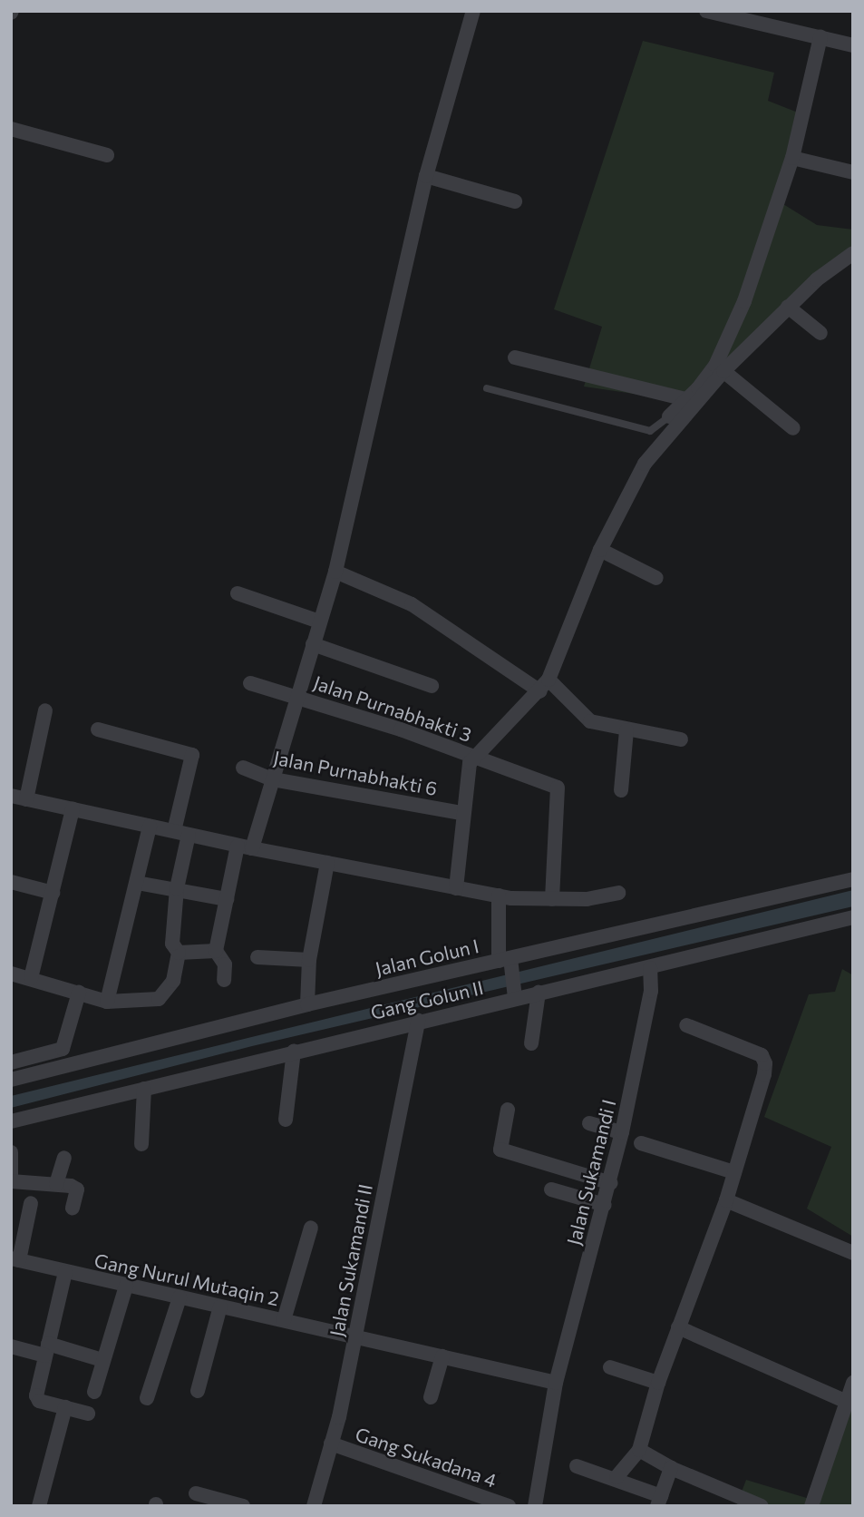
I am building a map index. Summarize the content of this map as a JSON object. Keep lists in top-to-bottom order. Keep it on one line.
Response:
{"streets":{"street":["Jalan Purnabhakti 3","Jalan Purnabhakti 6","Jalan Golun I","Gang Golun II","Jalan Sukamandi I","Jalan Sukamandi II","Gang Nurul Mutaqin 2","Gang Sukadana 4"]},"crossings":[["Gang Golun II","Jalan Sukamandi I"],["Gang Golun II","Jalan Sukamandi II"],["Jalan Sukamandi I","Gang Nurul Mutaqin 2"],["Jalan Sukamandi II","Gang Nurul Mutaqin 2"],["Jalan Sukamandi II","Gang Sukadana 4"]]}
